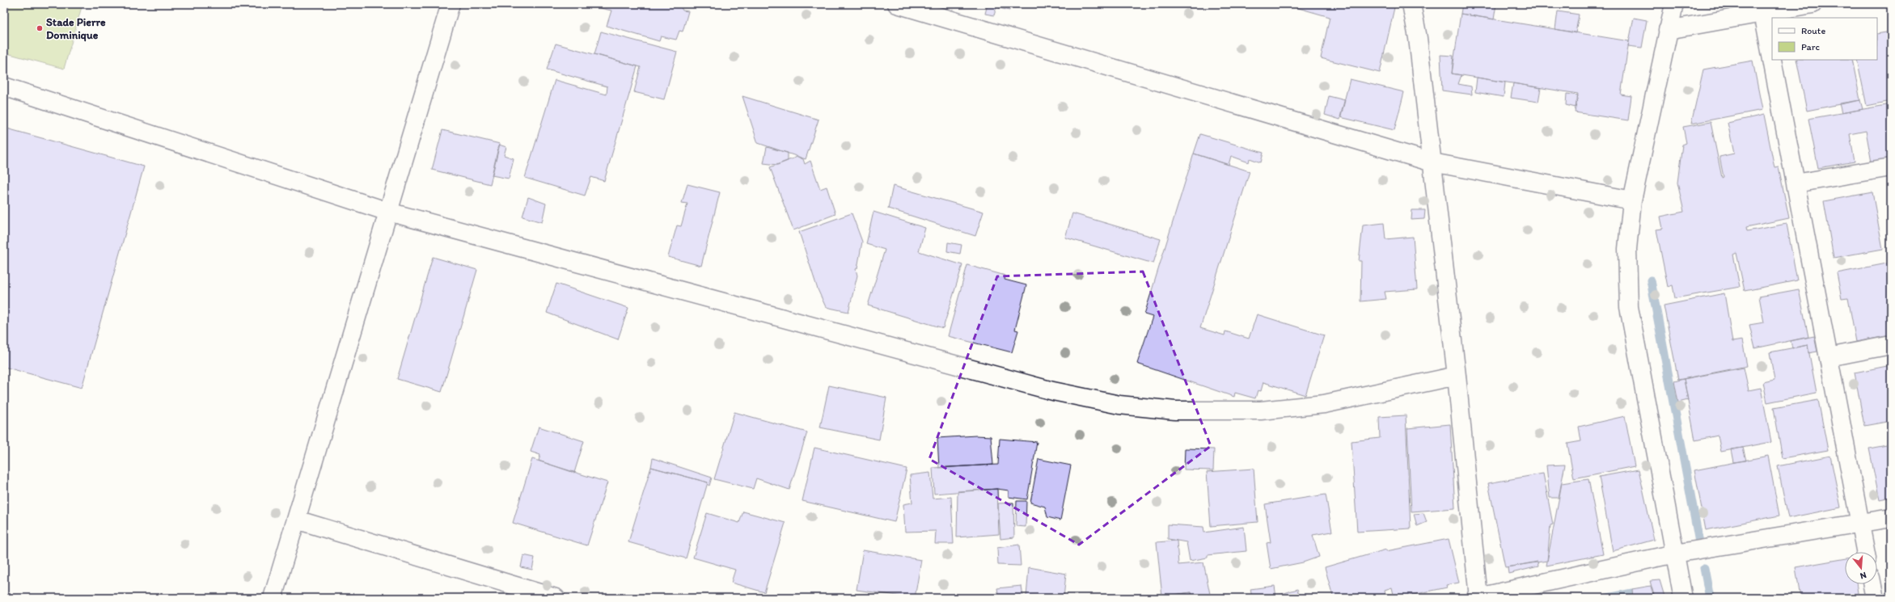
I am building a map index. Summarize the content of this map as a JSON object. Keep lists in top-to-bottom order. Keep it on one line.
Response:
{"places":["Stade Pierre Dominique"],"legend":["Route","Parc"],"north":"bottom"}
